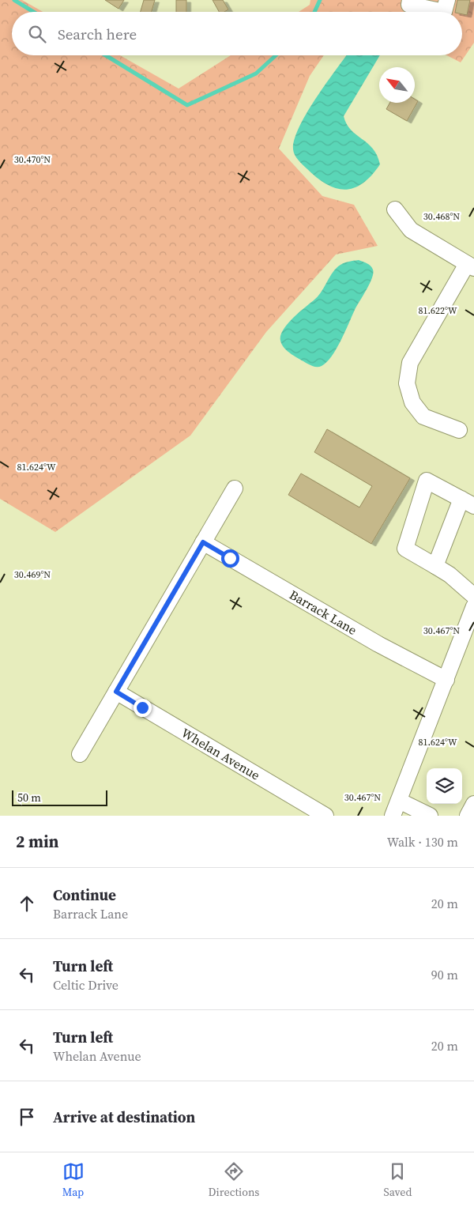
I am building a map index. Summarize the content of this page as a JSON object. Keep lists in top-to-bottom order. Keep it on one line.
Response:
{"streets":{"street":["Barrack Lane","Whelan Avenue"]},"scale_bar":"50 m","north":"top left","page":{"search":"Search here","scale":"50 m","heading":["2 min","Walk · 130 m"],"list":[["Continue","Barrack Lane","20 m"],["Turn left","Celtic Drive","90 m"],["Turn left","Whelan Avenue","20 m"],"Arrive at destination"],"nav":["Map","Directions","Saved"]},"coordinates":["30.470°N","30.468°N","81.622°W","81.624°W","30.469°N","30.467°N"]}
